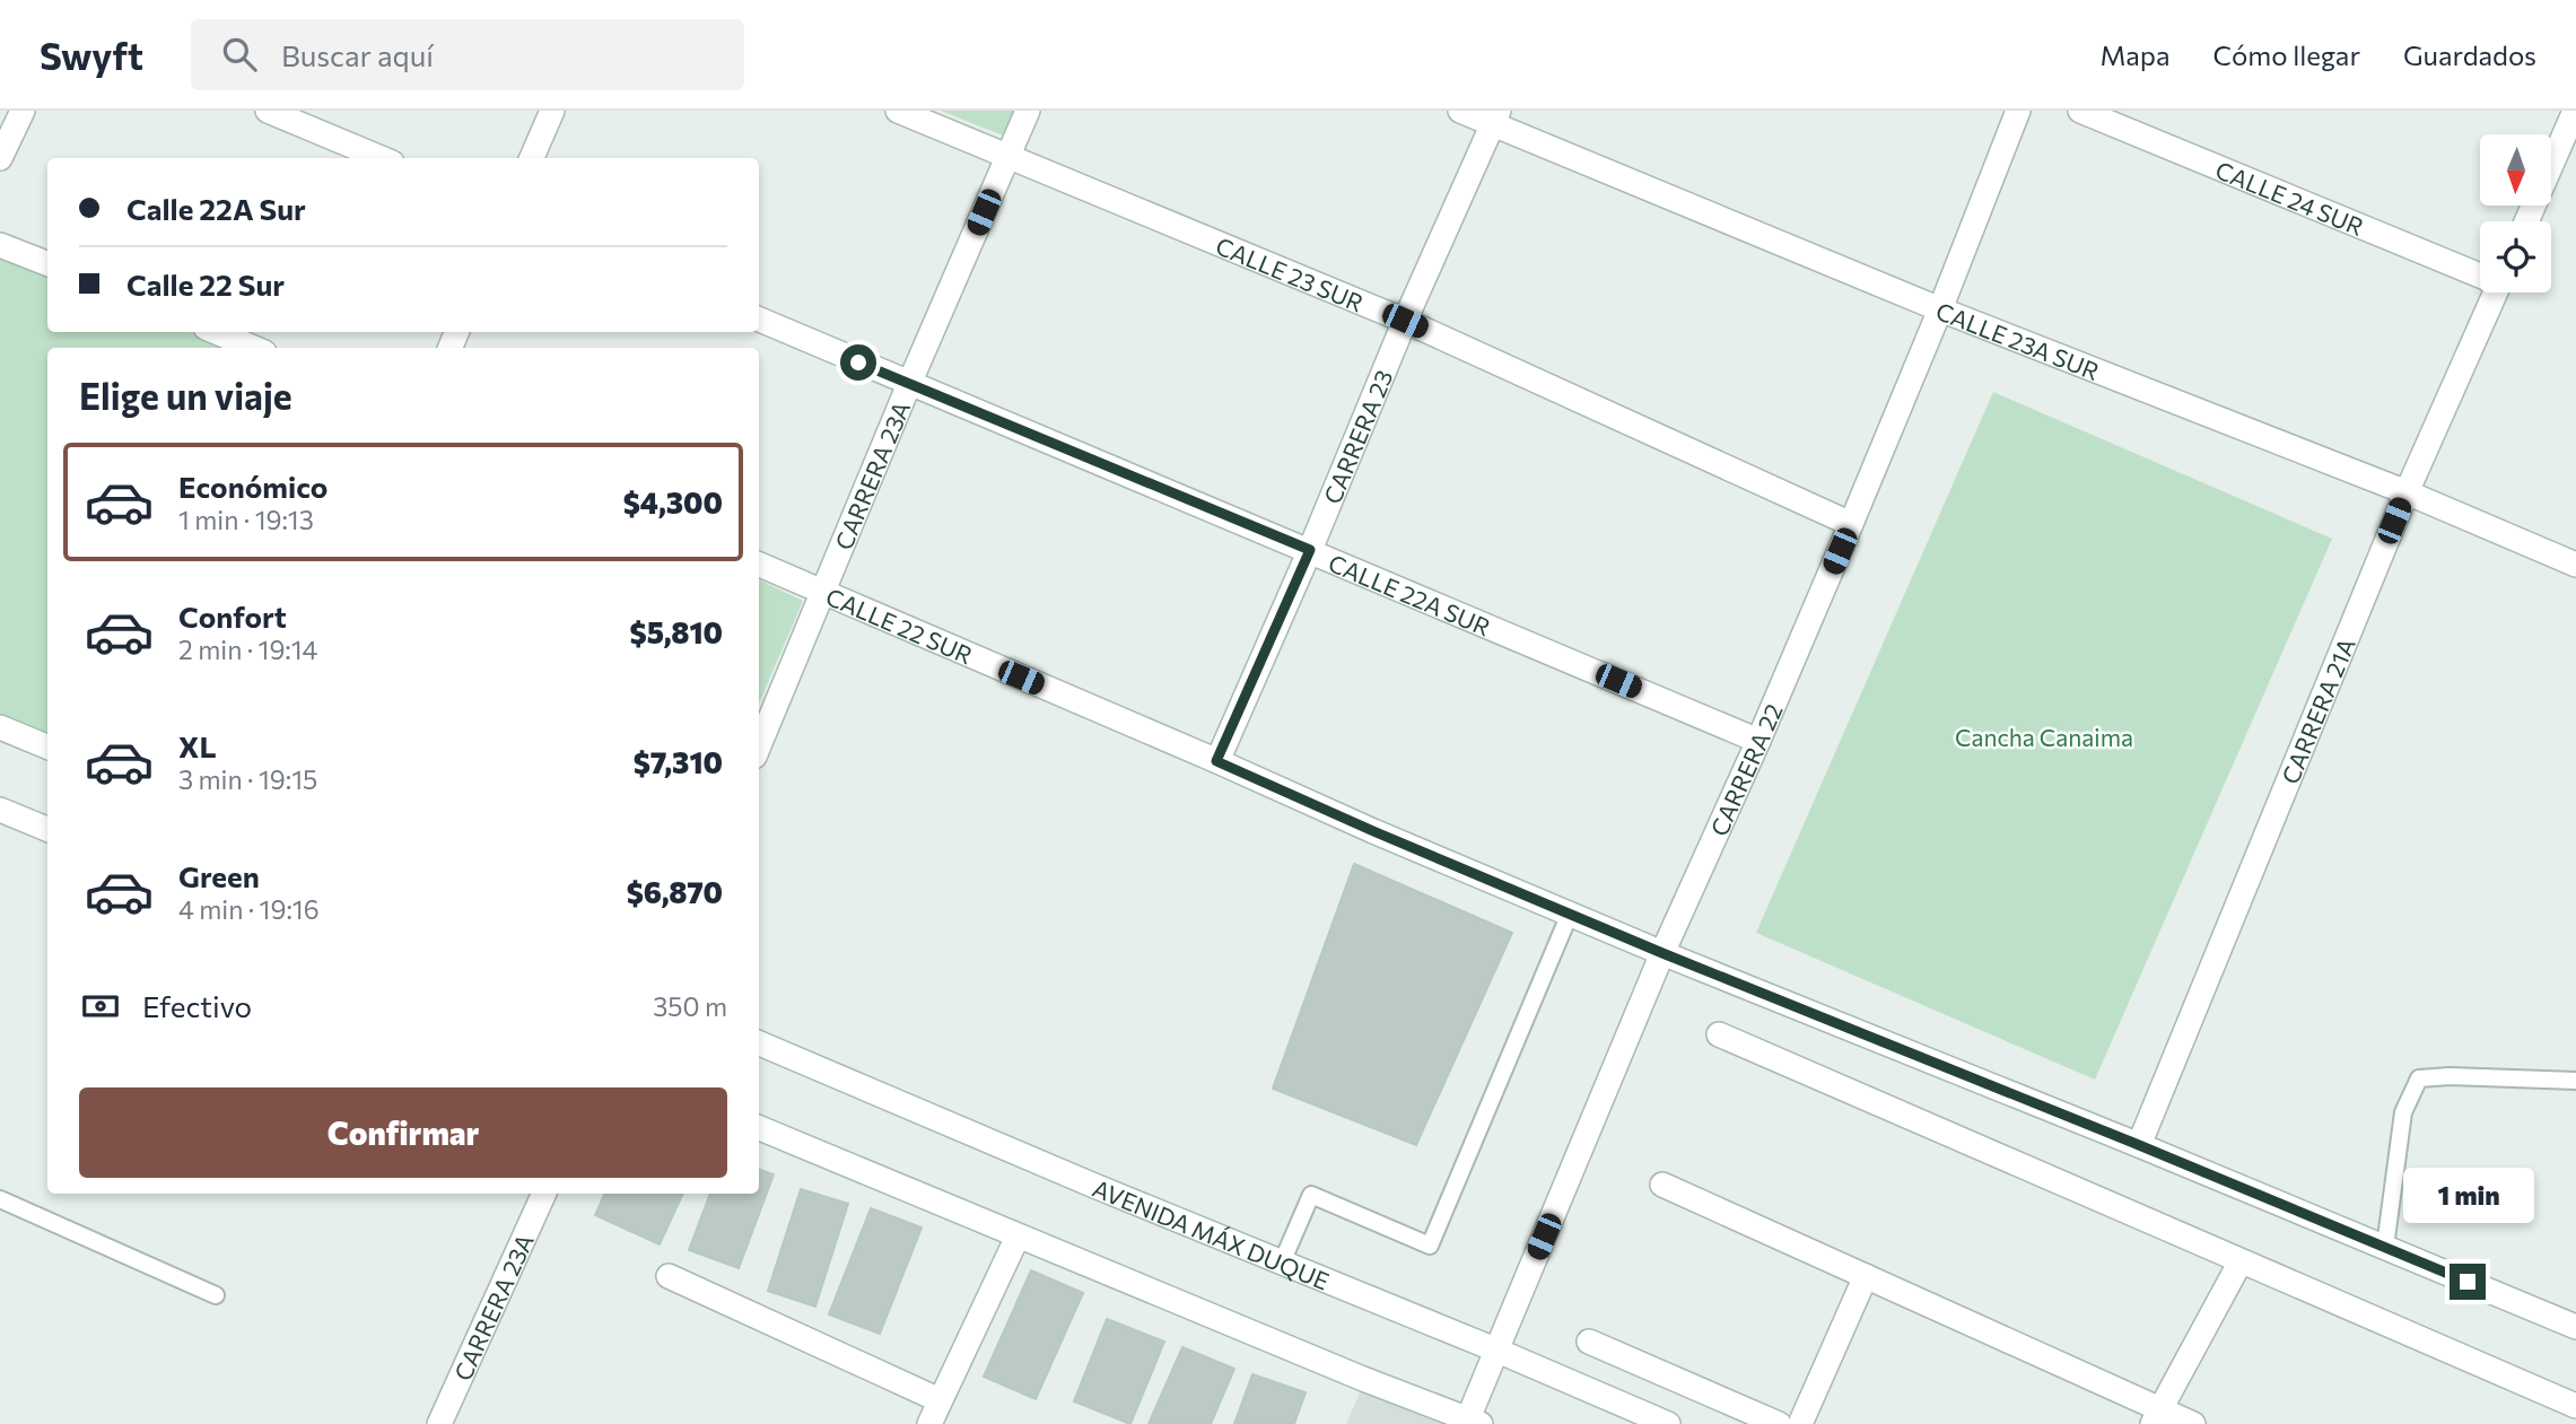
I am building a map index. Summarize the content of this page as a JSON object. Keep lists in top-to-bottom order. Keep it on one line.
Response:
{"streets":{"street":["CALLE 24 SUR","CALLE 23 SUR","CALLE 23A SUR","CARRERA 23","CARRERA 23A","CALLE 22A SUR","CALLE 22 SUR","CARRERA 21A","CARRERA 22","AVENIDA MÁX DUQUE"]},"crossings":[["CALLE 23 SUR","CARRERA 23"],["CALLE 23 SUR","CARRERA 23A"],["CALLE 23 SUR","CARRERA 22"],["CALLE 23A SUR","CARRERA 23"],["CALLE 23A SUR","CARRERA 21A"],["CALLE 23A SUR","CARRERA 22"],["CARRERA 23","CALLE 22A SUR"],["CARRERA 23","CALLE 22 SUR"],["CARRERA 23A","CALLE 22A SUR"],["CARRERA 23A","CALLE 22 SUR"],["CALLE 22A SUR","CARRERA 22"],["CALLE 22 SUR","CARRERA 21A"],["CALLE 22 SUR","CARRERA 22"],["CARRERA 22","AVENIDA MÁX DUQUE"]],"parks":["Cancha Canaima"],"north":"bottom","page":{"header":"Swyft","search":"Buscar aquí","nav":["Mapa","Cómo llegar","Guardados"],"banner":["Calle 22A Sur","Calle 22 Sur"],"heading":"Elige un viaje","list":[{"name":"Económico","note":"1 min · 19:13","value":"$4,300"},{"name":"Confort","note":"2 min · 19:14","value":"$5,810"},{"name":"XL","note":"3 min · 19:15","value":"$7,310"},{"name":"Green","note":"4 min · 19:16","value":"$6,870"}],"pay":["Efectivo","350 m"],"buttons":"Confirmar","bubble":"1 min"}}
